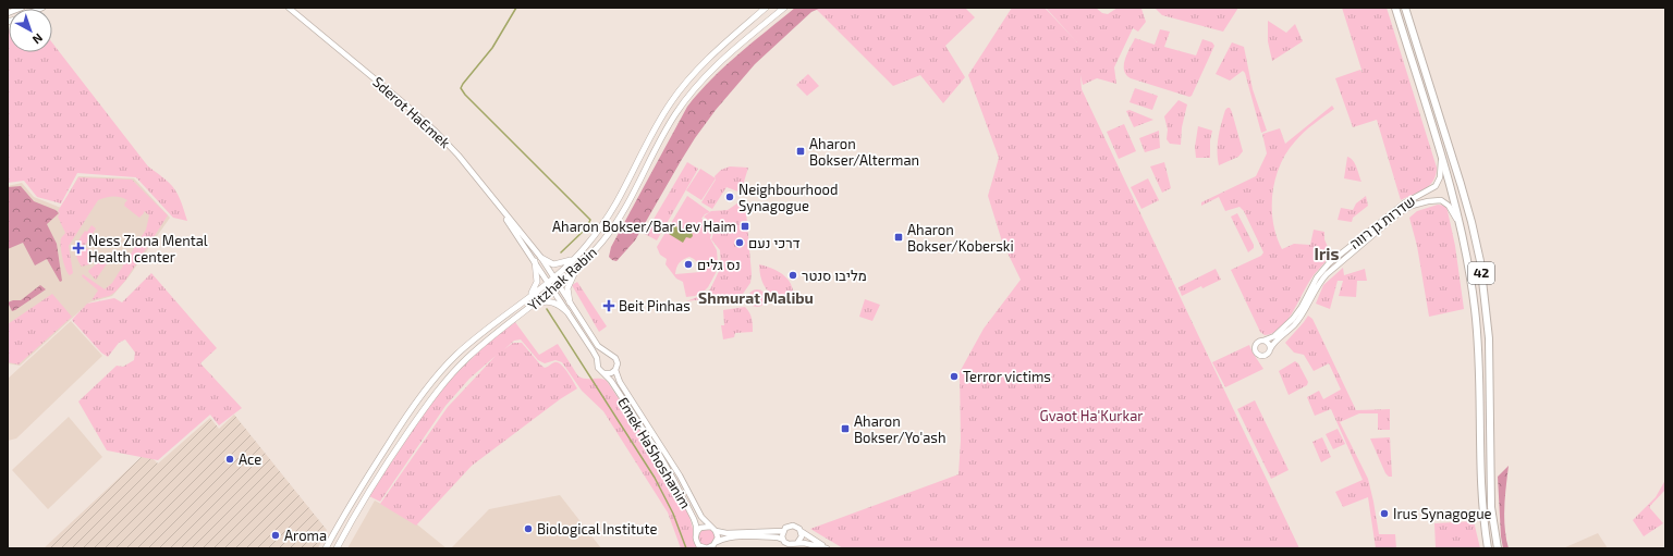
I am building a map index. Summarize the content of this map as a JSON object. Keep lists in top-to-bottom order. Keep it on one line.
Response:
{"streets":{"highway":["42"],"main road":["Yitzhak Rabin"],"street":["Sderot HaEmek","שדרות גן רווה","Emek HaShoshanim"]},"crossings":[["Sderot HaEmek","Yitzhak Rabin"],["שדרות גן רווה","42"]],"districts":["Iris","Shmurat Malibu"],"parks":["Gvaot Ha'Kurkar"],"places":{"transit":["Aharon Bokser/Alterman","Aharon Bokser/Bar Lev Haim","Aharon Bokser/Koberski","Aharon Bokser/Yo'ash"],"other":["Neighbourhood Synagogue","דרכי נעם","נס גלים","מליבו סנטר","Terror victims","Ace","Irus Synagogue","Biological Institute","Aroma"],"health":["Ness Ziona Mental Health center","Beit Pinhas"]},"north":"bottom right"}
